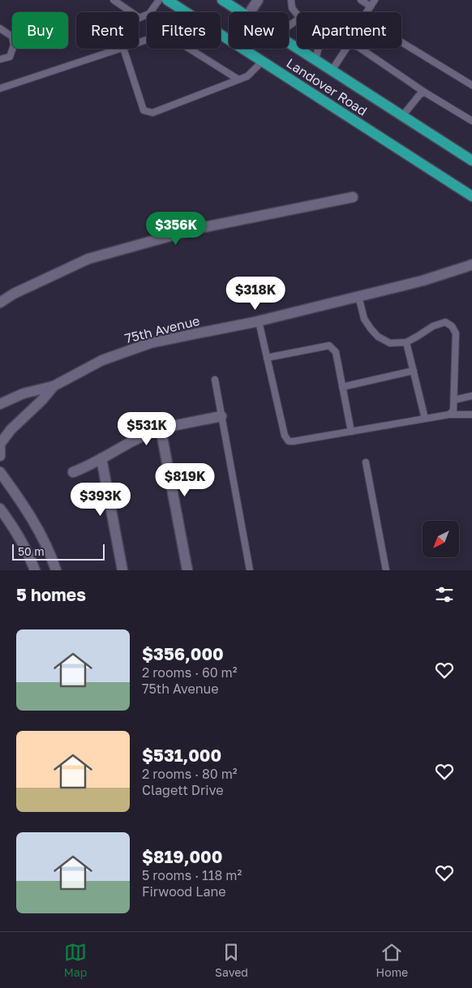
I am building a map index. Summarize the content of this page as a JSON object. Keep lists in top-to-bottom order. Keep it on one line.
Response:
{"streets":{"main road":["Landover Road"],"street":["75th Avenue"]},"scale_bar":"50 m","north":"bottom left","page":{"chip":["Buy","Rent","Filters","New","Apartment"],"price":["$356K","$318K","$531K","$819K","$393K"],"scale":"50 m","heading":"5 homes","list":[{"name":"$356,000","note":"2 rooms · 60 m² · 75th Avenue"},{"name":"$531,000","note":"2 rooms · 80 m² · Clagett Drive"},{"name":"$819,000","note":"5 rooms · 118 m² · Firwood Lane"}],"tabs":["Map","Saved","Home"]}}
